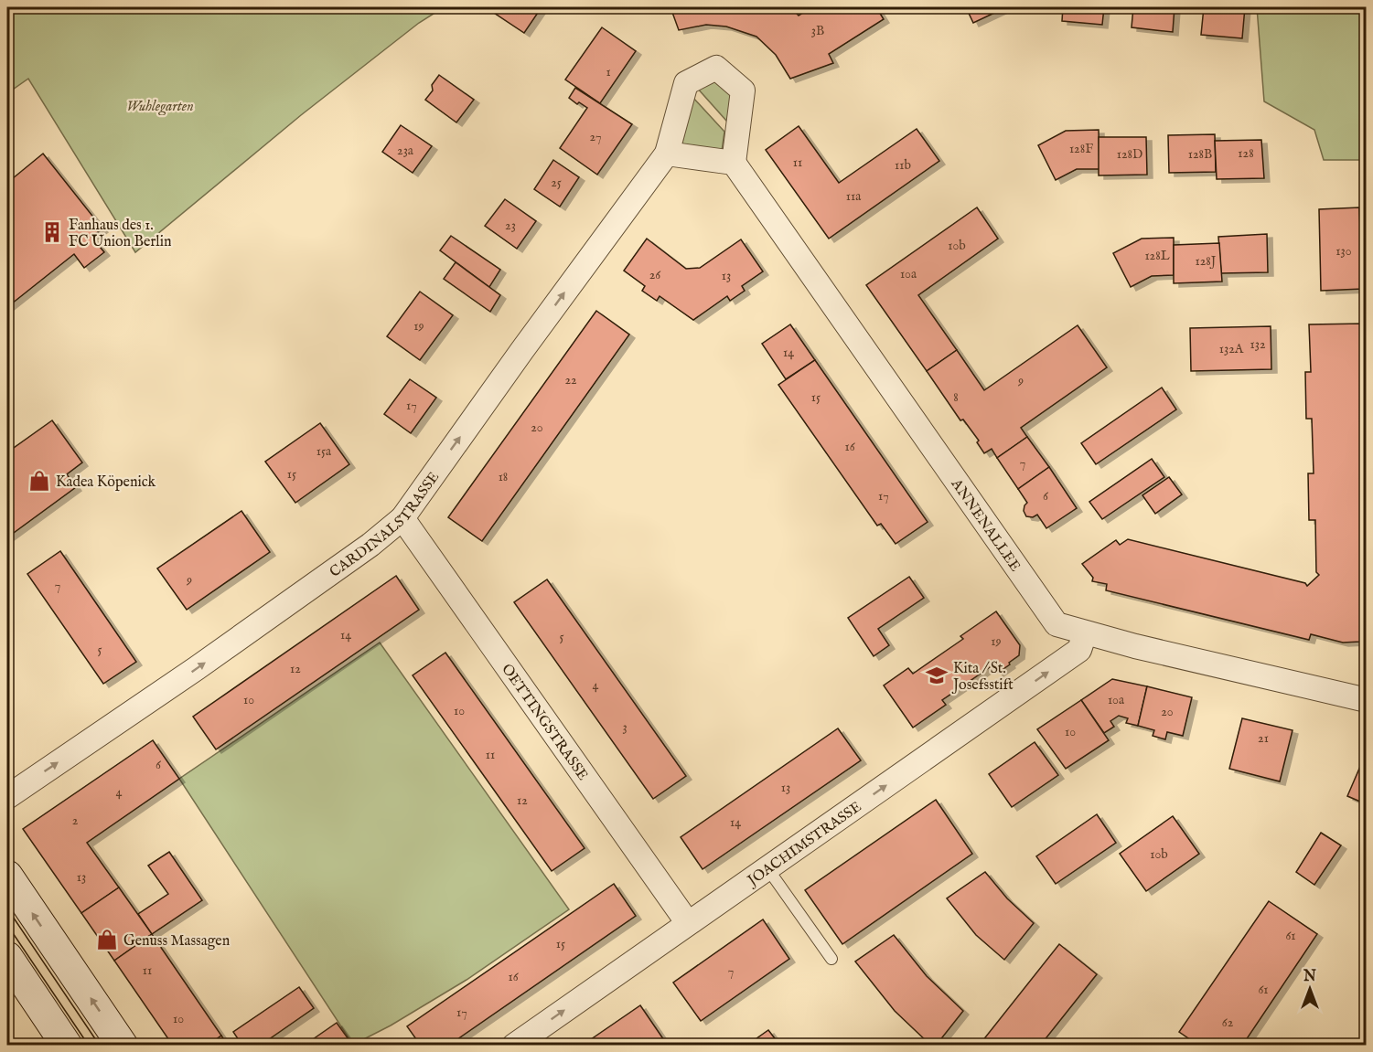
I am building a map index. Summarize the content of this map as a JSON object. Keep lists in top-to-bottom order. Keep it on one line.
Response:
{"streets":{"street":["CARDINALSTRASSE","ANNENALLEE","OETTINGSTRASSE","JOACHIMSTRASSE"]},"crossings":[["CARDINALSTRASSE","OETTINGSTRASSE"],["ANNENALLEE","JOACHIMSTRASSE"],["OETTINGSTRASSE","JOACHIMSTRASSE"]],"one_way":["CARDINALSTRASSE","JOACHIMSTRASSE"],"parks":["Wuhlegarten"],"places":{"building":["Fanhaus des 1. FC Union Berlin"],"shop":["Kadea Köpenick","Genuss Massagen"],"school or university":["Kita / St. Josefsstift"]},"house_numbers":["3B","1","27","128F","23a","128","128D","128B","11","11b","25","11a","23","10b","130","128L","128J","10a","26","13","19","132","132A","14","22","9","15","8","17","20","16","15a","7","15","18","17","6","9","7","14","5","19","5","12","4","10","10a","10","20","3","10","21","11","6","13","4","12","2","14","10b","13","61","15","11","7","16","61","17","10","62"],"north":"top"}
